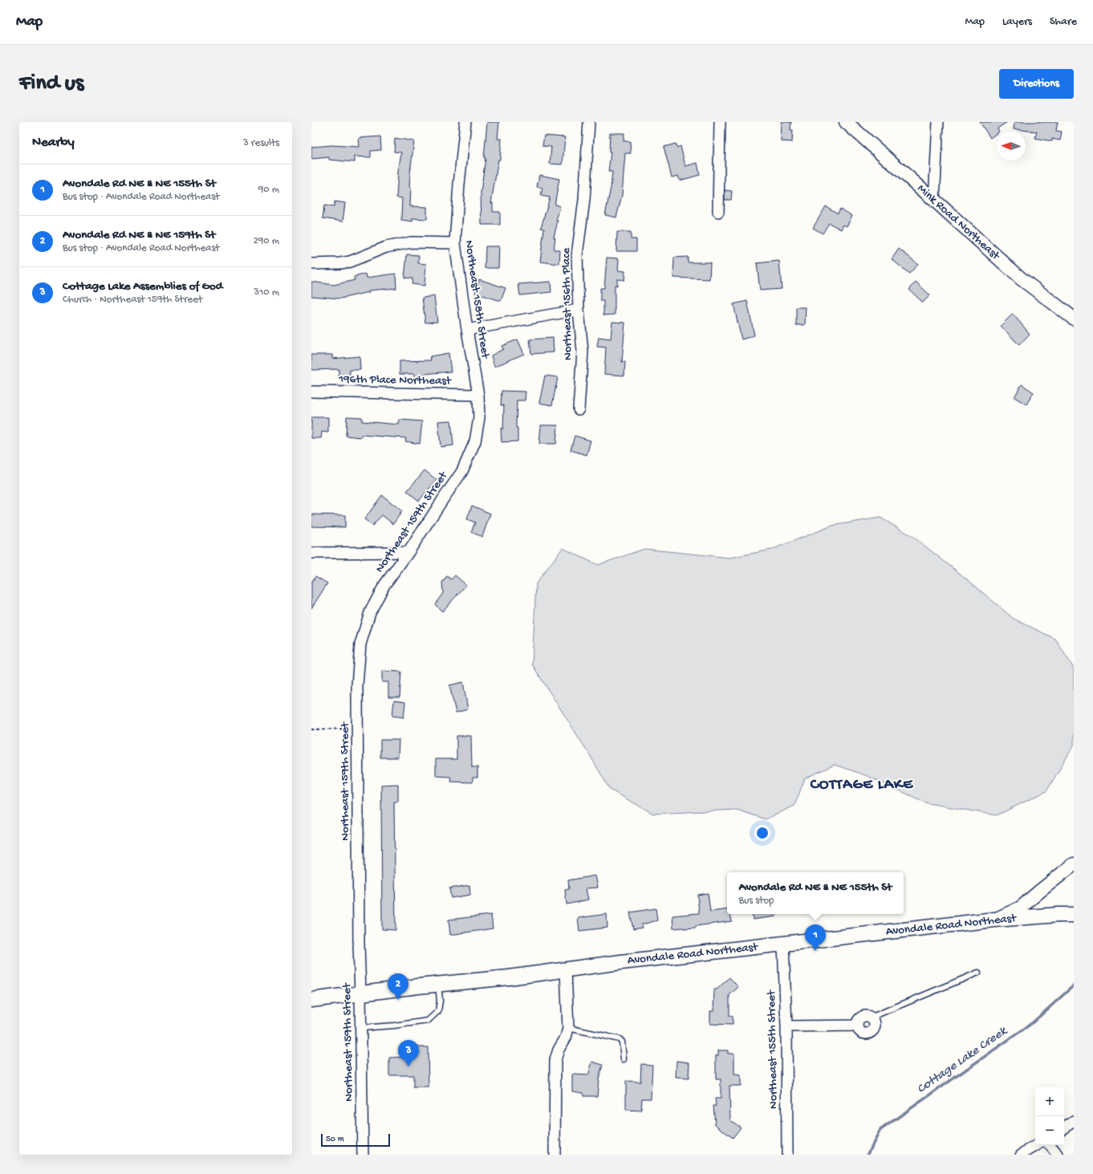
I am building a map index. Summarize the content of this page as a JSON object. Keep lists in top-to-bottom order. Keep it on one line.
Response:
{"streets":{"main road":["Avondale Road Northeast"],"street":["Mink Road Northeast","Northeast 158th Street","Northeast 156th Place","196th Place Northeast","Northeast 159th Street","Northeast 155th Street"]},"crossings":[["Northeast 158th Street","196th Place Northeast"],["Northeast 158th Street","Northeast 159th Street"],["Northeast 159th Street","Avondale Road Northeast"],["Avondale Road Northeast","Northeast 155th Street"]],"districts":["COTTAGE LAKE"],"water":["Cottage Lake Creek"],"scale_bar":"50 m","north":"left","page":{"header":"Map","nav":["Map","Layers","Share"],"buttons":"Directions","title":"Find us","heading":["Nearby","3 results"],"list":[{"mark":"1","name":"Avondale Rd NE & NE 155th St","note":"Bus stop · Avondale Road Northeast","value":"90 m"},{"mark":"2","name":"Avondale Rd NE & NE 159th St","note":"Bus stop · Avondale Road Northeast","value":"290 m"},{"mark":"3","name":"Cottage Lake Assemblies of God","note":"Church · Northeast 159th Street","value":"310 m"}],"popup":["Avondale Rd NE & NE 155th St","Bus stop"],"pins":["1","2","3"],"map_buttons":["+","−"],"scale":"50 m"}}
